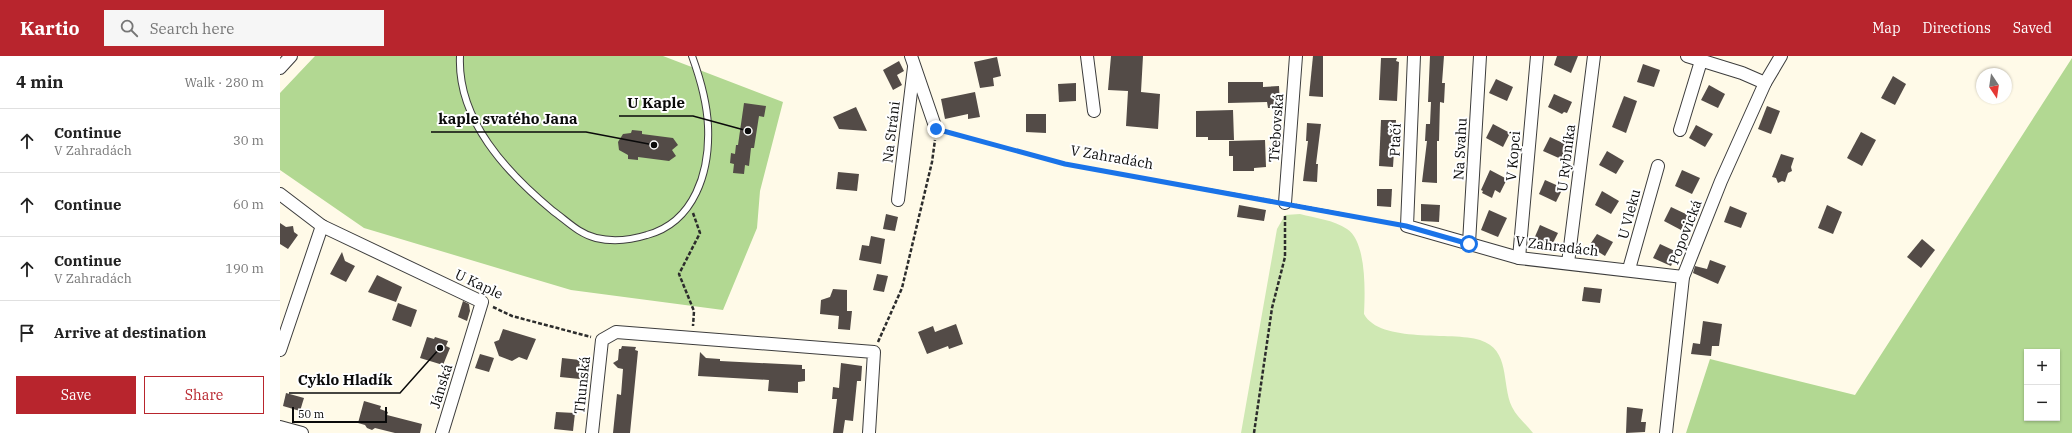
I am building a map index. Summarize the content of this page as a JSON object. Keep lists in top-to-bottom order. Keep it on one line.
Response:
{"streets":{"street":["Třebovská","Na Stráni","Ptačí","Na Svahu","V Kopci","V Zahradách","U Rybníka","U Vleku","Popovická","U Kaple","Thunská","Jánská"]},"crossings":[["Třebovská","V Zahradách"],["Na Stráni","V Zahradách"],["Ptačí","V Zahradách"],["Na Svahu","V Zahradách"],["V Kopci","V Zahradách"],["V Zahradách","U Rybníka"],["V Zahradách","U Vleku"],["V Zahradách","Popovická"],["U Kaple","Thunská"],["U Kaple","Jánská"]],"places":["U Kaple","kaple svatého Jana","Cyklo Hladík"],"scale_bar":"50 m","north":"bottom","page":{"header":"Kartio","search":"Search here","nav":["Map","Directions","Saved"],"heading":["4 min","Walk · 280 m"],"list":[["Continue","V Zahradách","30 m"],["Continue","60 m"],["Continue","V Zahradách","190 m"],"Arrive at destination"],"map_buttons":["+","−"],"buttons":["Save","Share"],"scale":"50 m"}}
